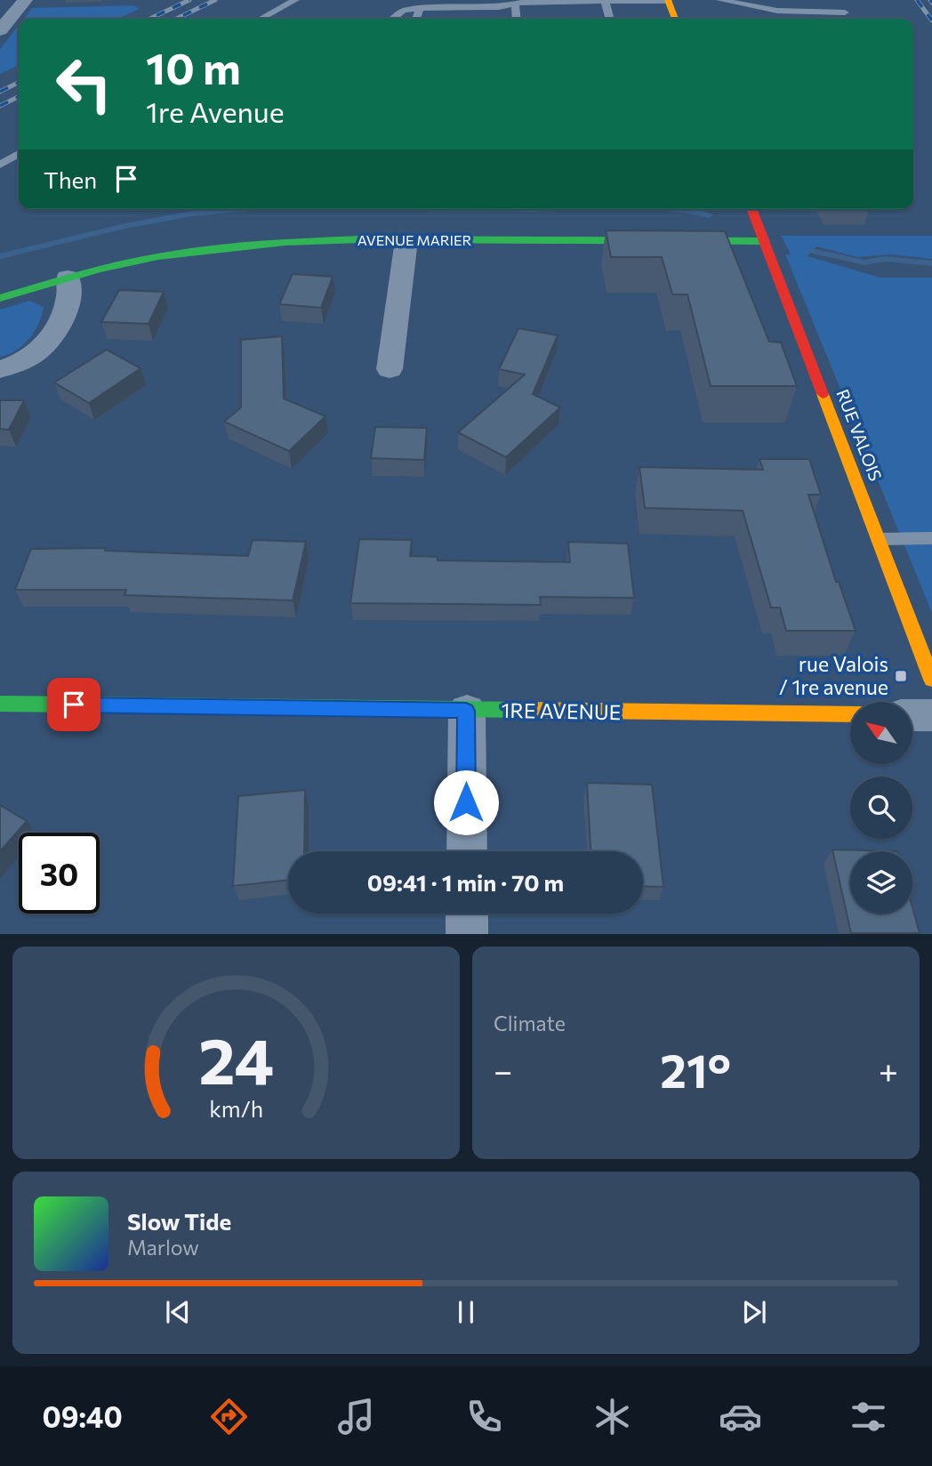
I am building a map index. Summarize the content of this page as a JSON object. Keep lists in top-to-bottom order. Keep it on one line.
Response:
{"streets":{"street":["AVENUE MARIER","RUE VALOIS","1RE AVENUE"]},"crossings":[["AVENUE MARIER","RUE VALOIS"]],"places":{"transit":["rue Valois / 1re avenue"]},"north":"top left","page":{"turn":["10 m","1re Avenue"],"then":"Then","limit":"30","trip":"09:41 · 1 min · 70 m","tile":"Climate","heat":["−","21°","+"],"song":["Slow Tide","Marlow"],"tabs":"09:40","gauge":["24","km/h"]}}
